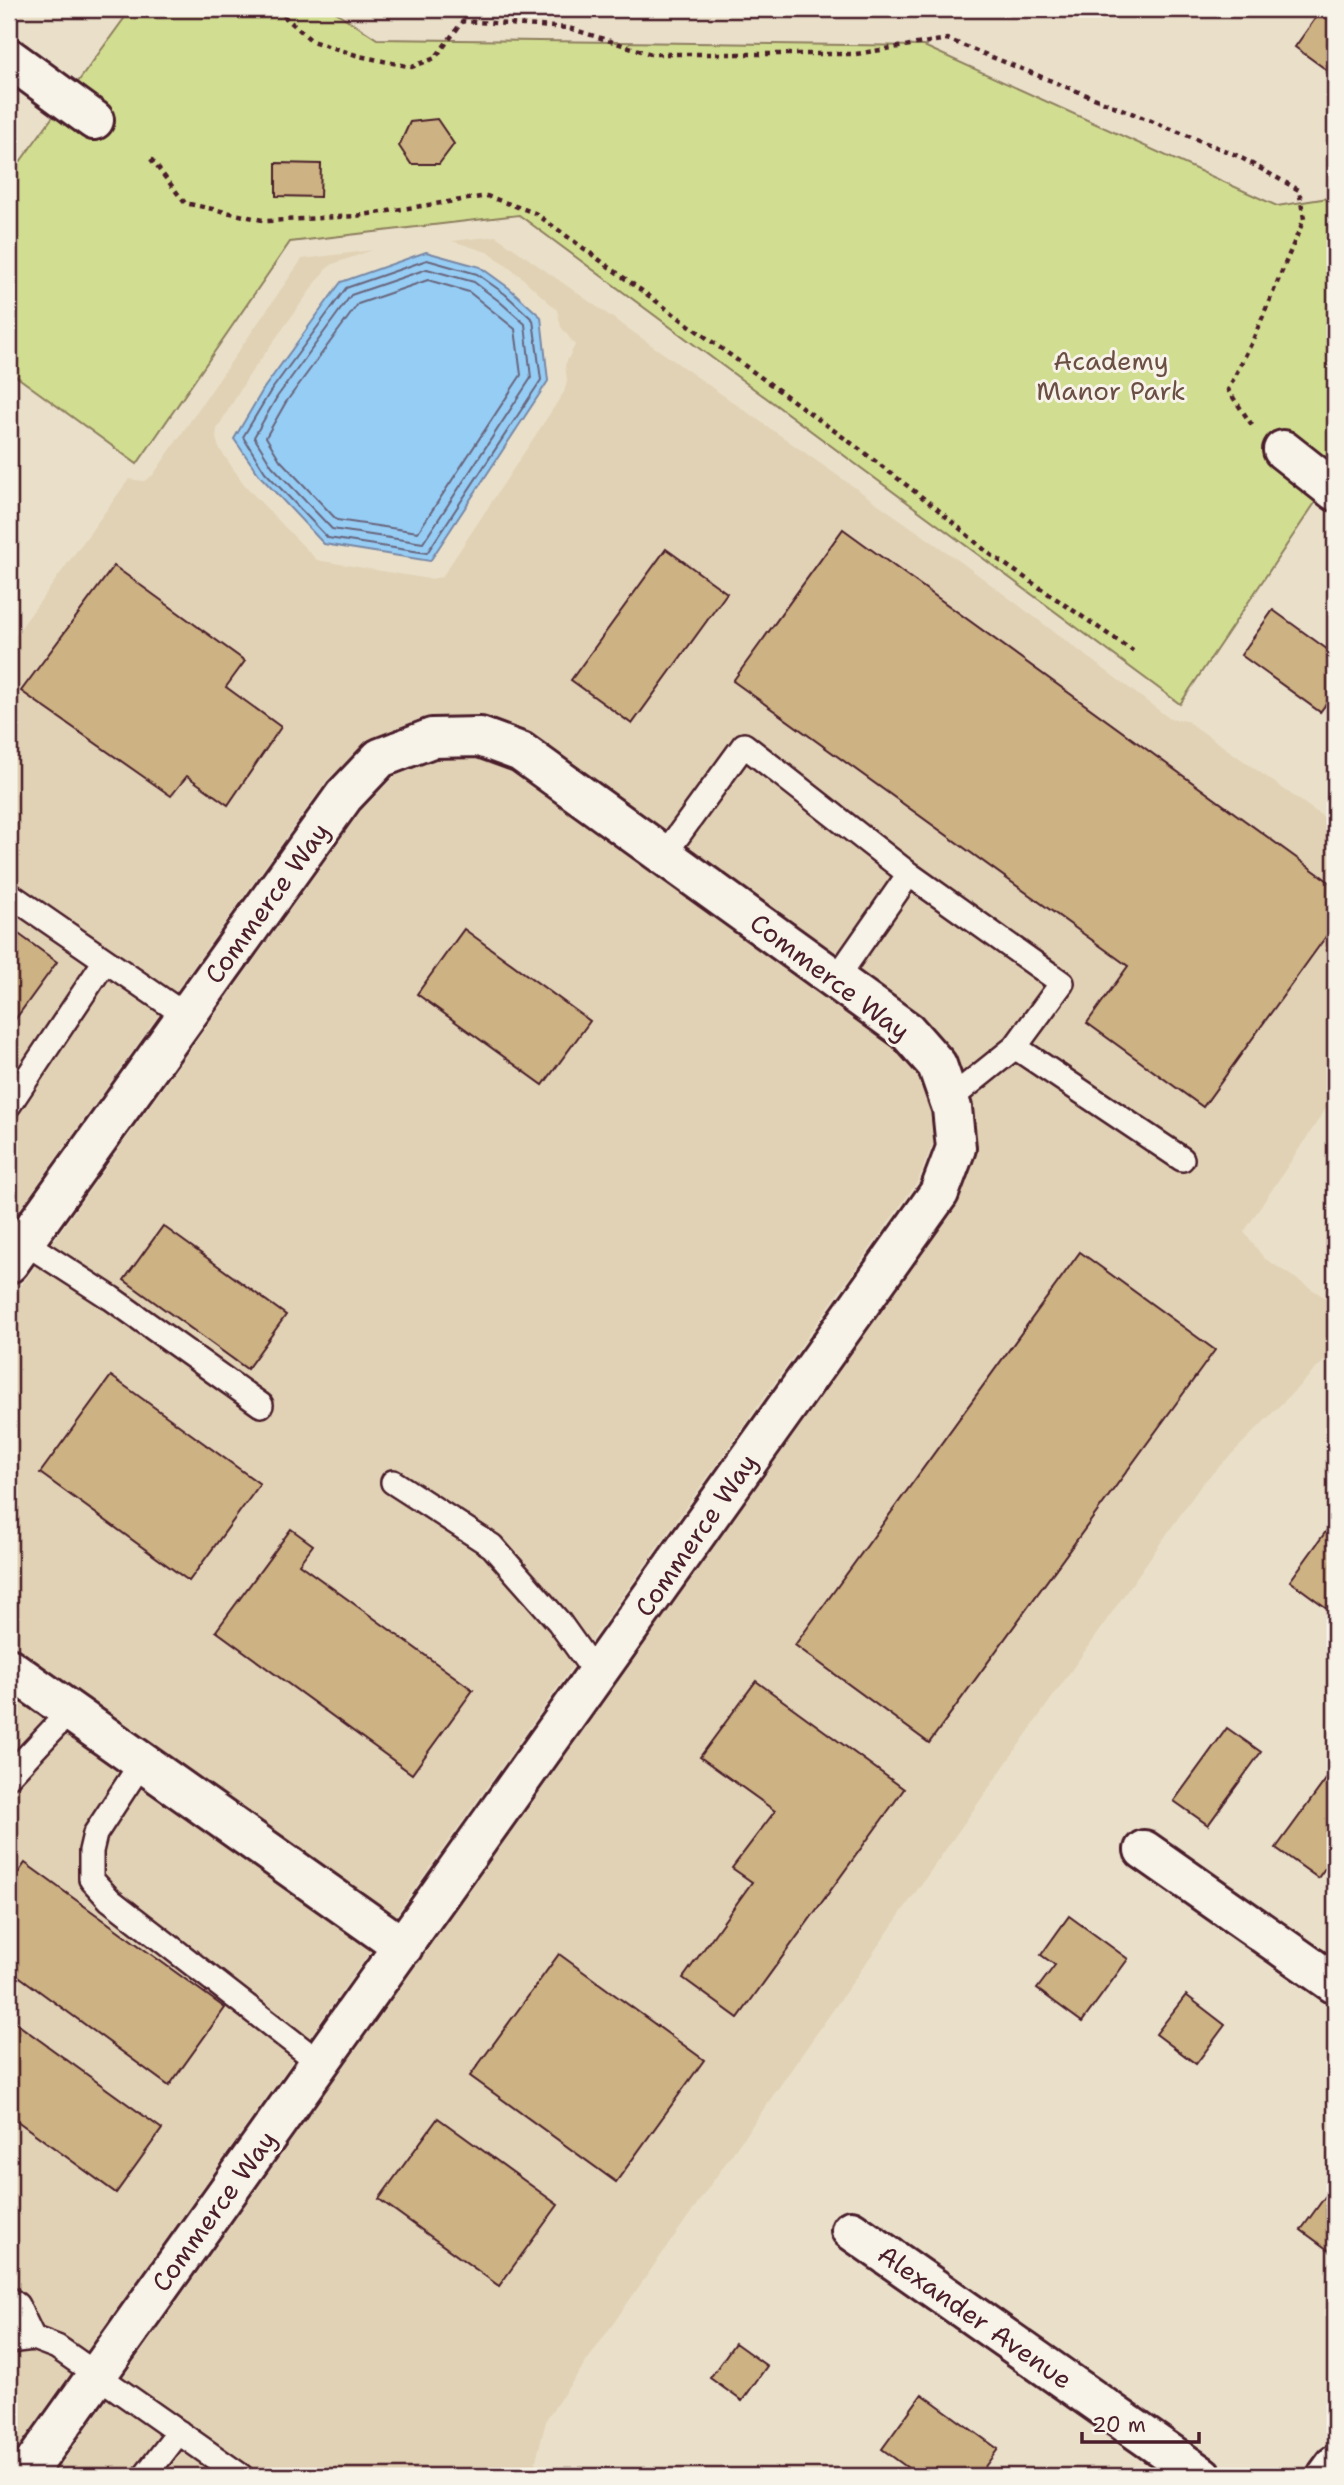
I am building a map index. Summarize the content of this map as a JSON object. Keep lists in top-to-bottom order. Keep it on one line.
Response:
{"streets":{"street":["Commerce Way","Alexander Avenue"]},"parks":["Academy Manor Park"],"scale_bar":"20 m"}
